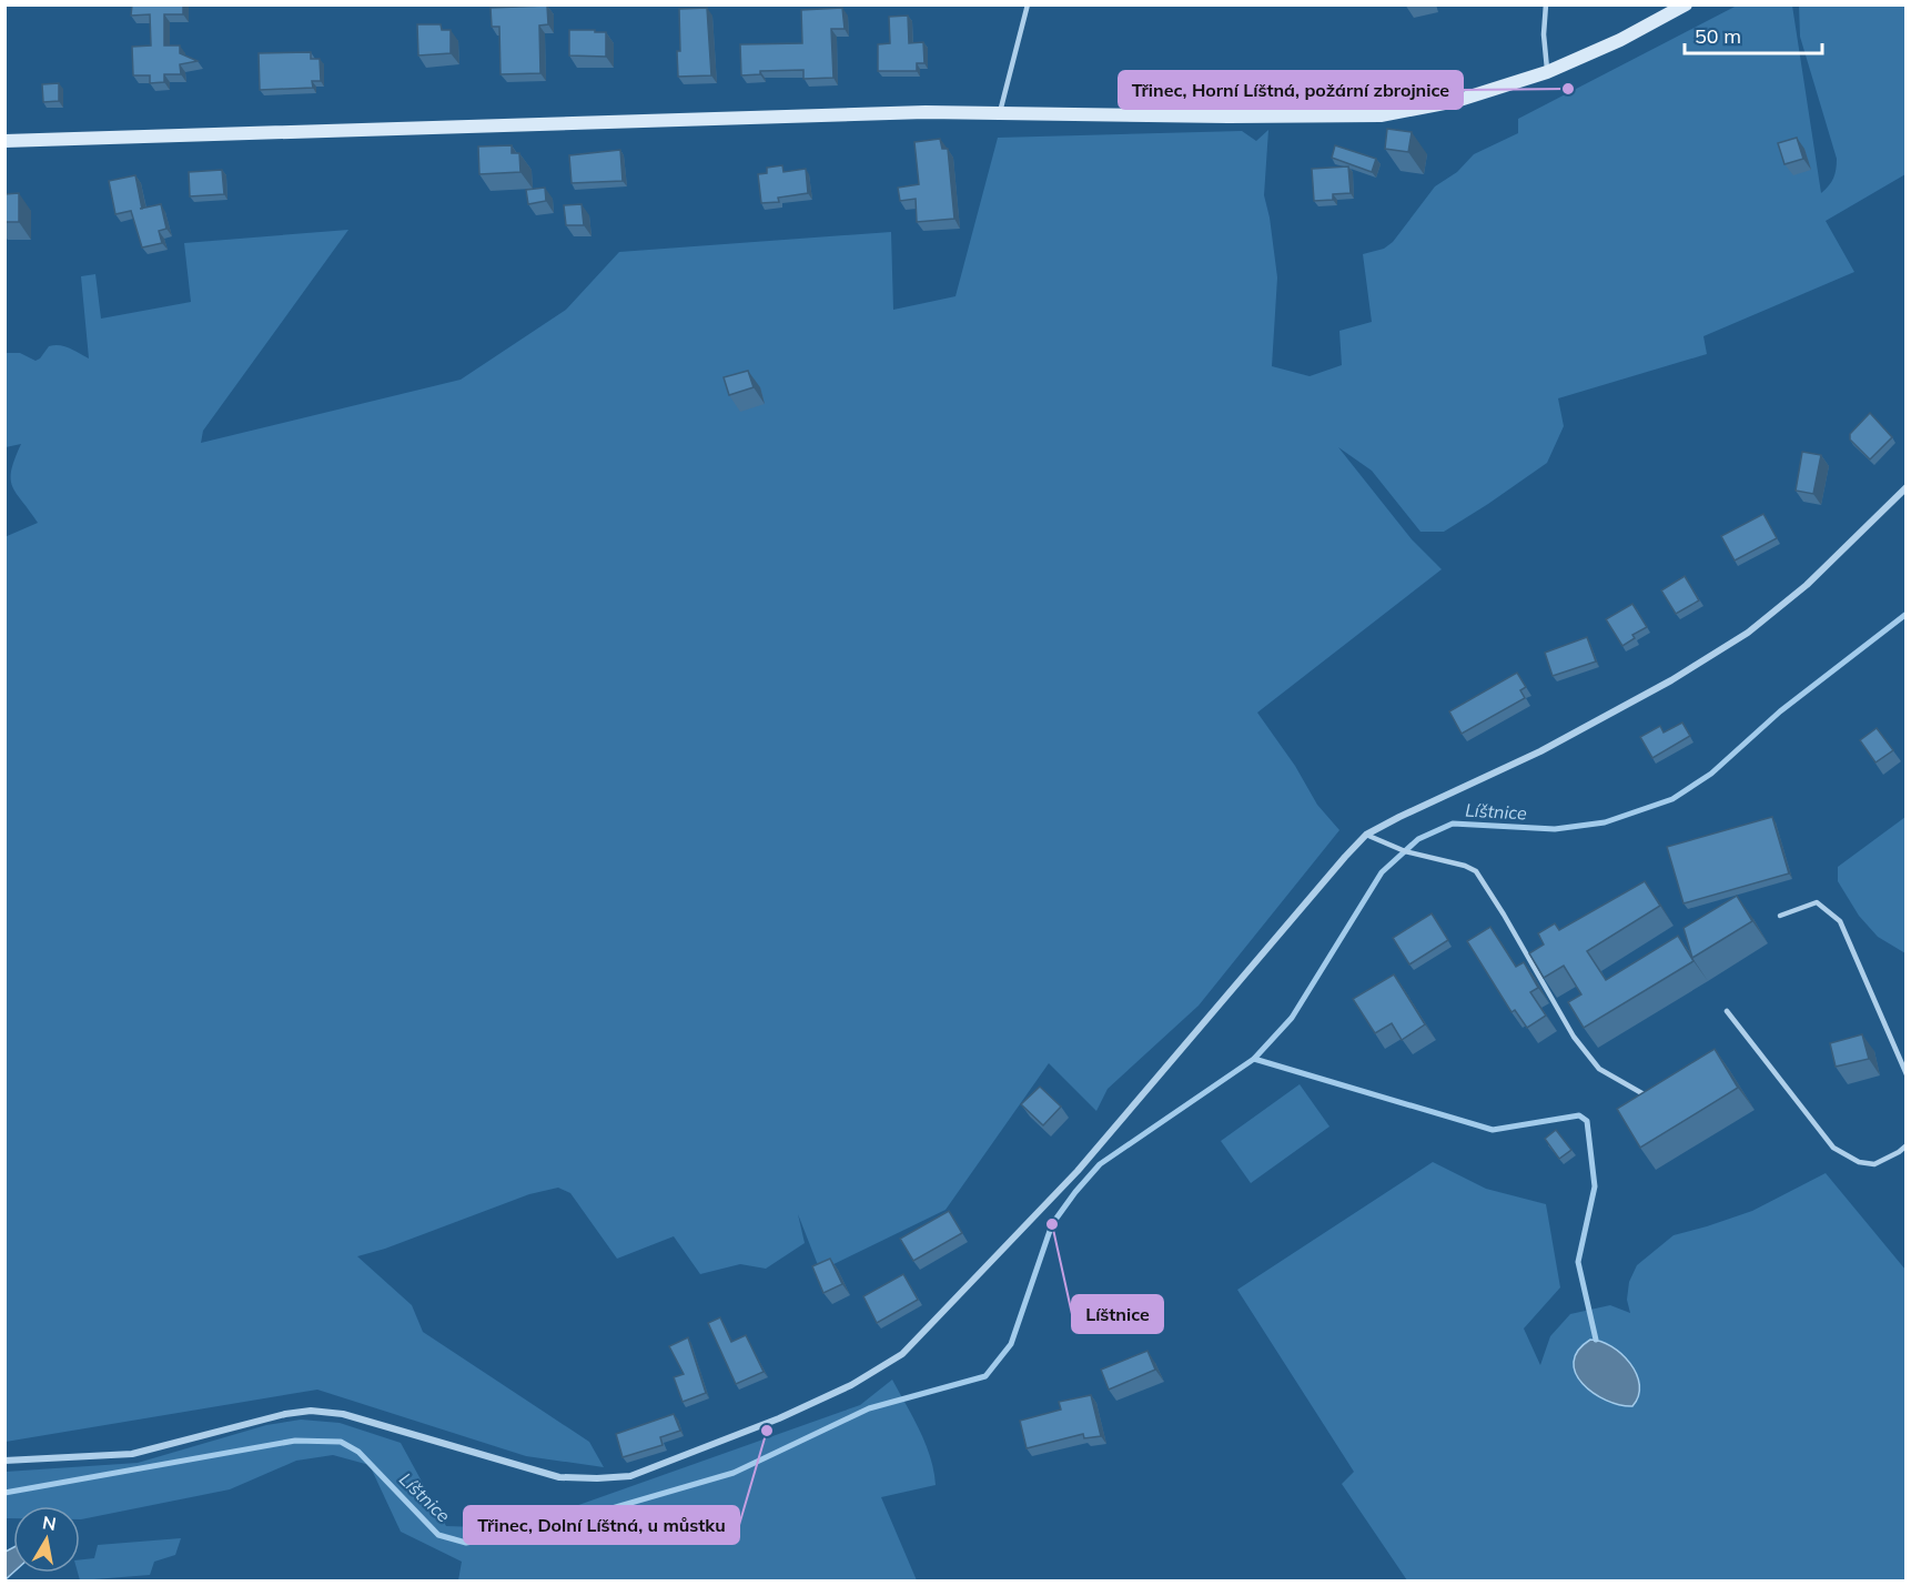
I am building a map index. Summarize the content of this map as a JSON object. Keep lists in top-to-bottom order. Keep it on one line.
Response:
{"water":["Líštnice"],"places":["Třinec, Horní Líštná, požární zbrojnice","Líštnice","Třinec, Dolní Líštná, u můstku"],"scale_bar":"50 m","north":"top"}
